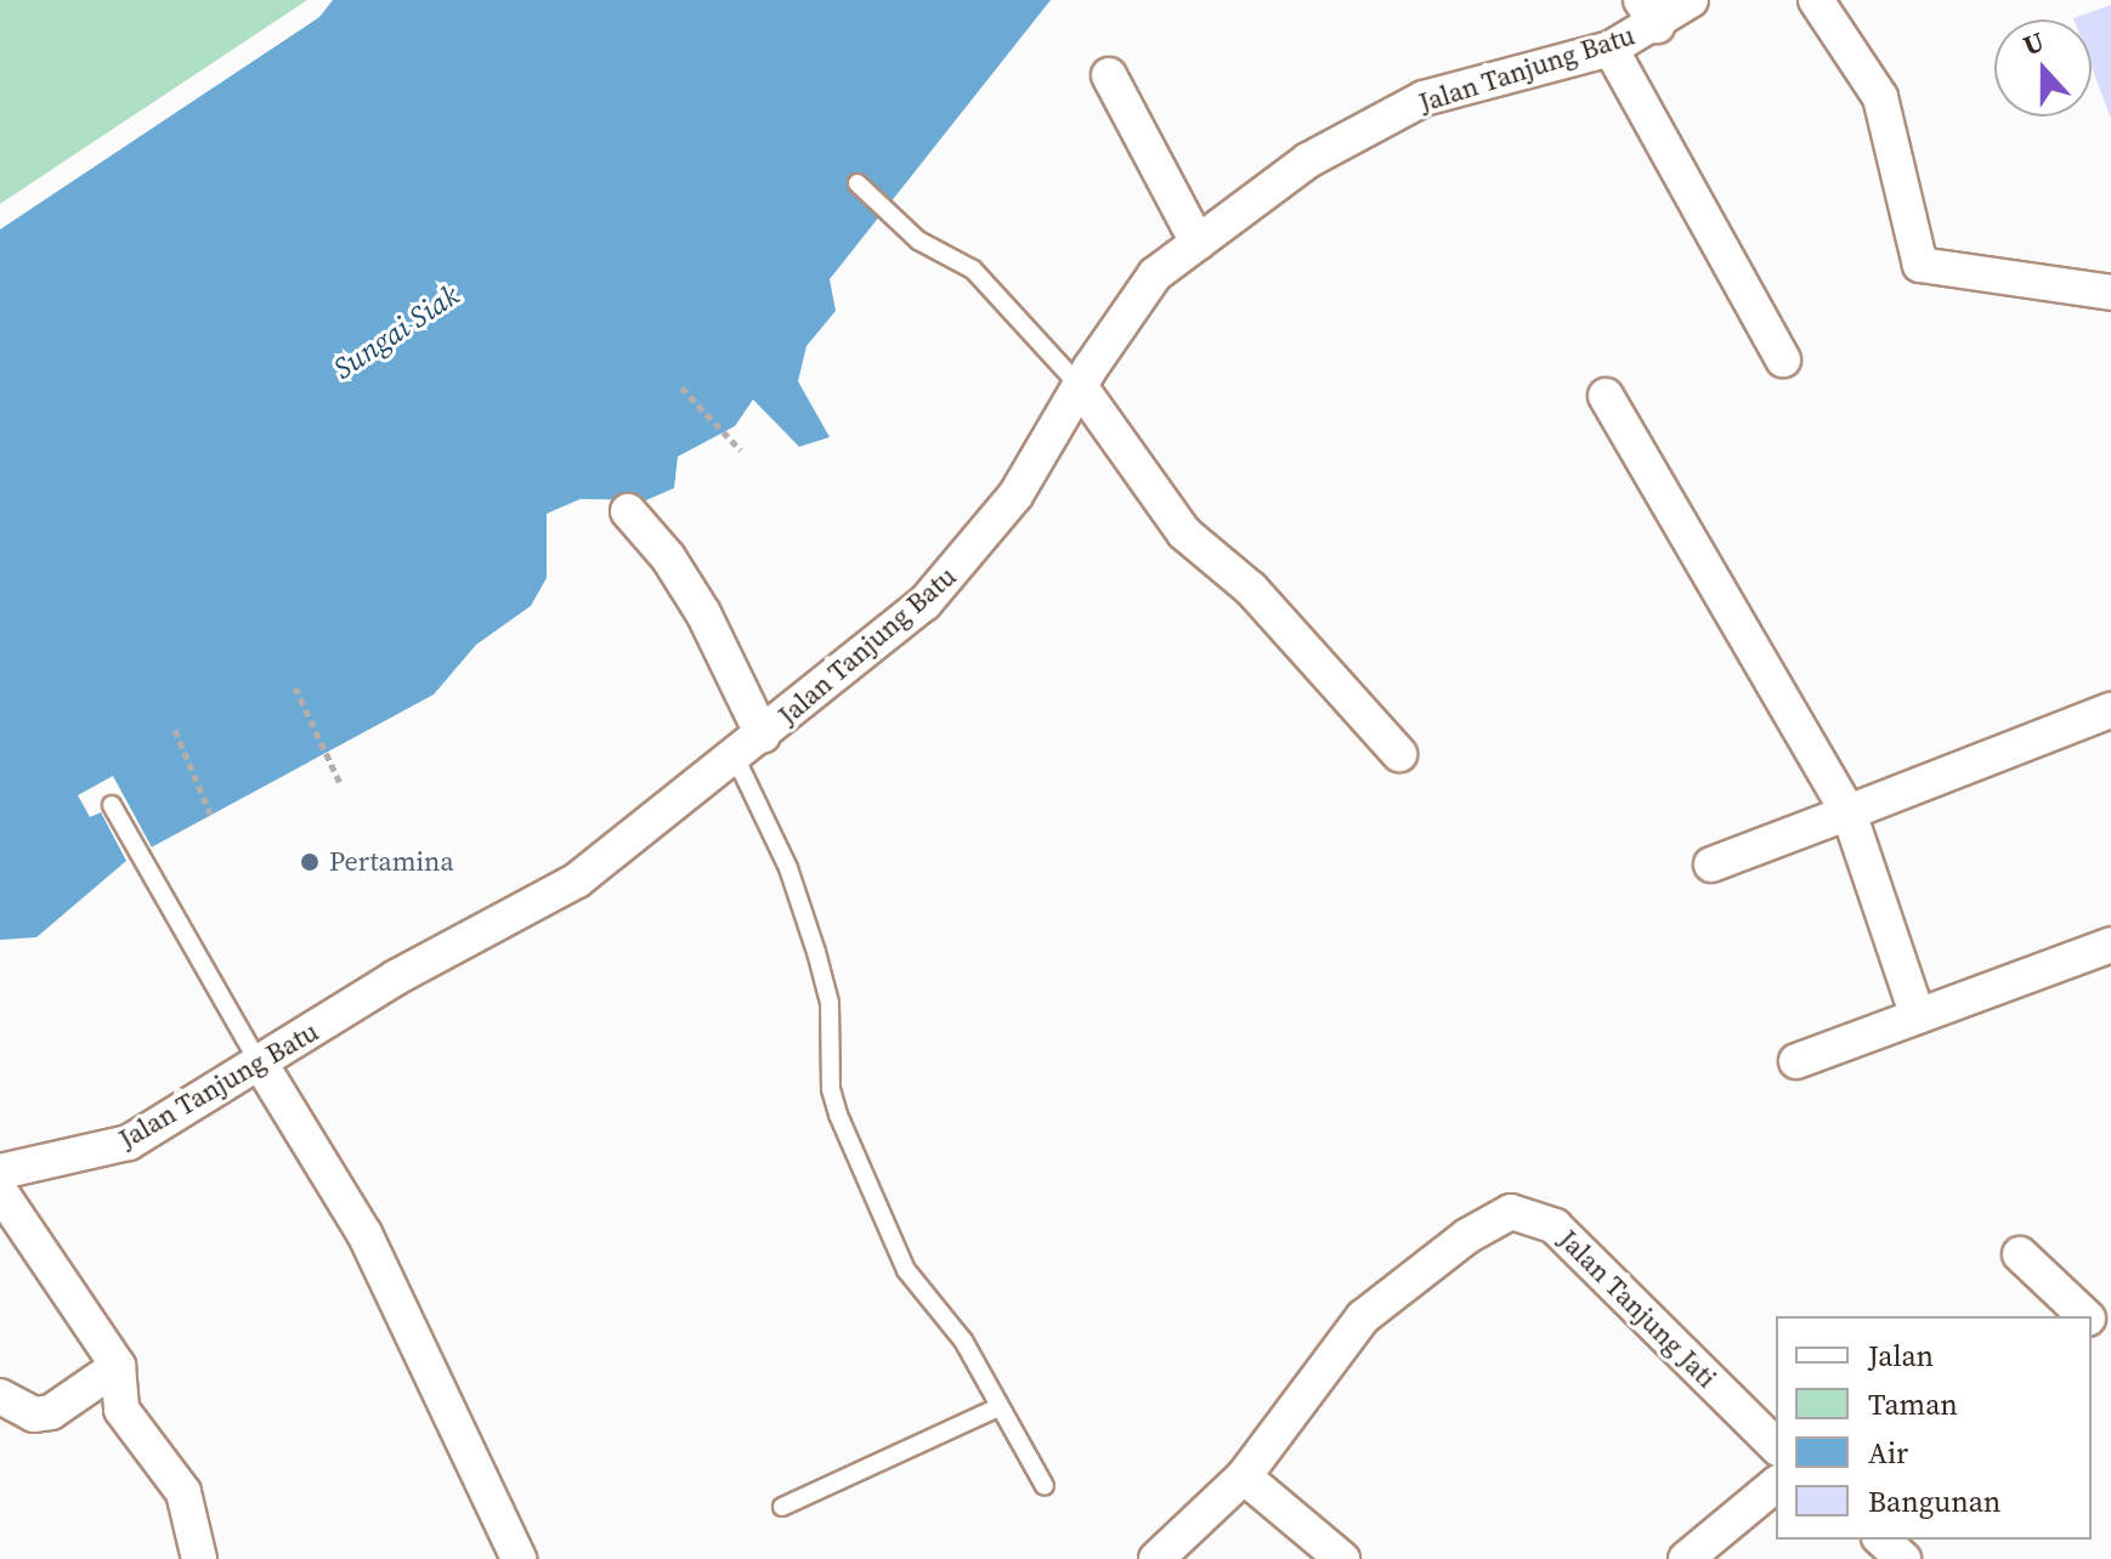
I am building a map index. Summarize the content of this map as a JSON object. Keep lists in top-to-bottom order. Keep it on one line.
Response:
{"streets":{"street":["Jalan Tanjung Batu","Jalan Tanjung Jati"]},"water":["Sungai Siak"],"places":["Pertamina"],"legend":["Jalan","Taman","Air","Bangunan"],"north":"top"}
